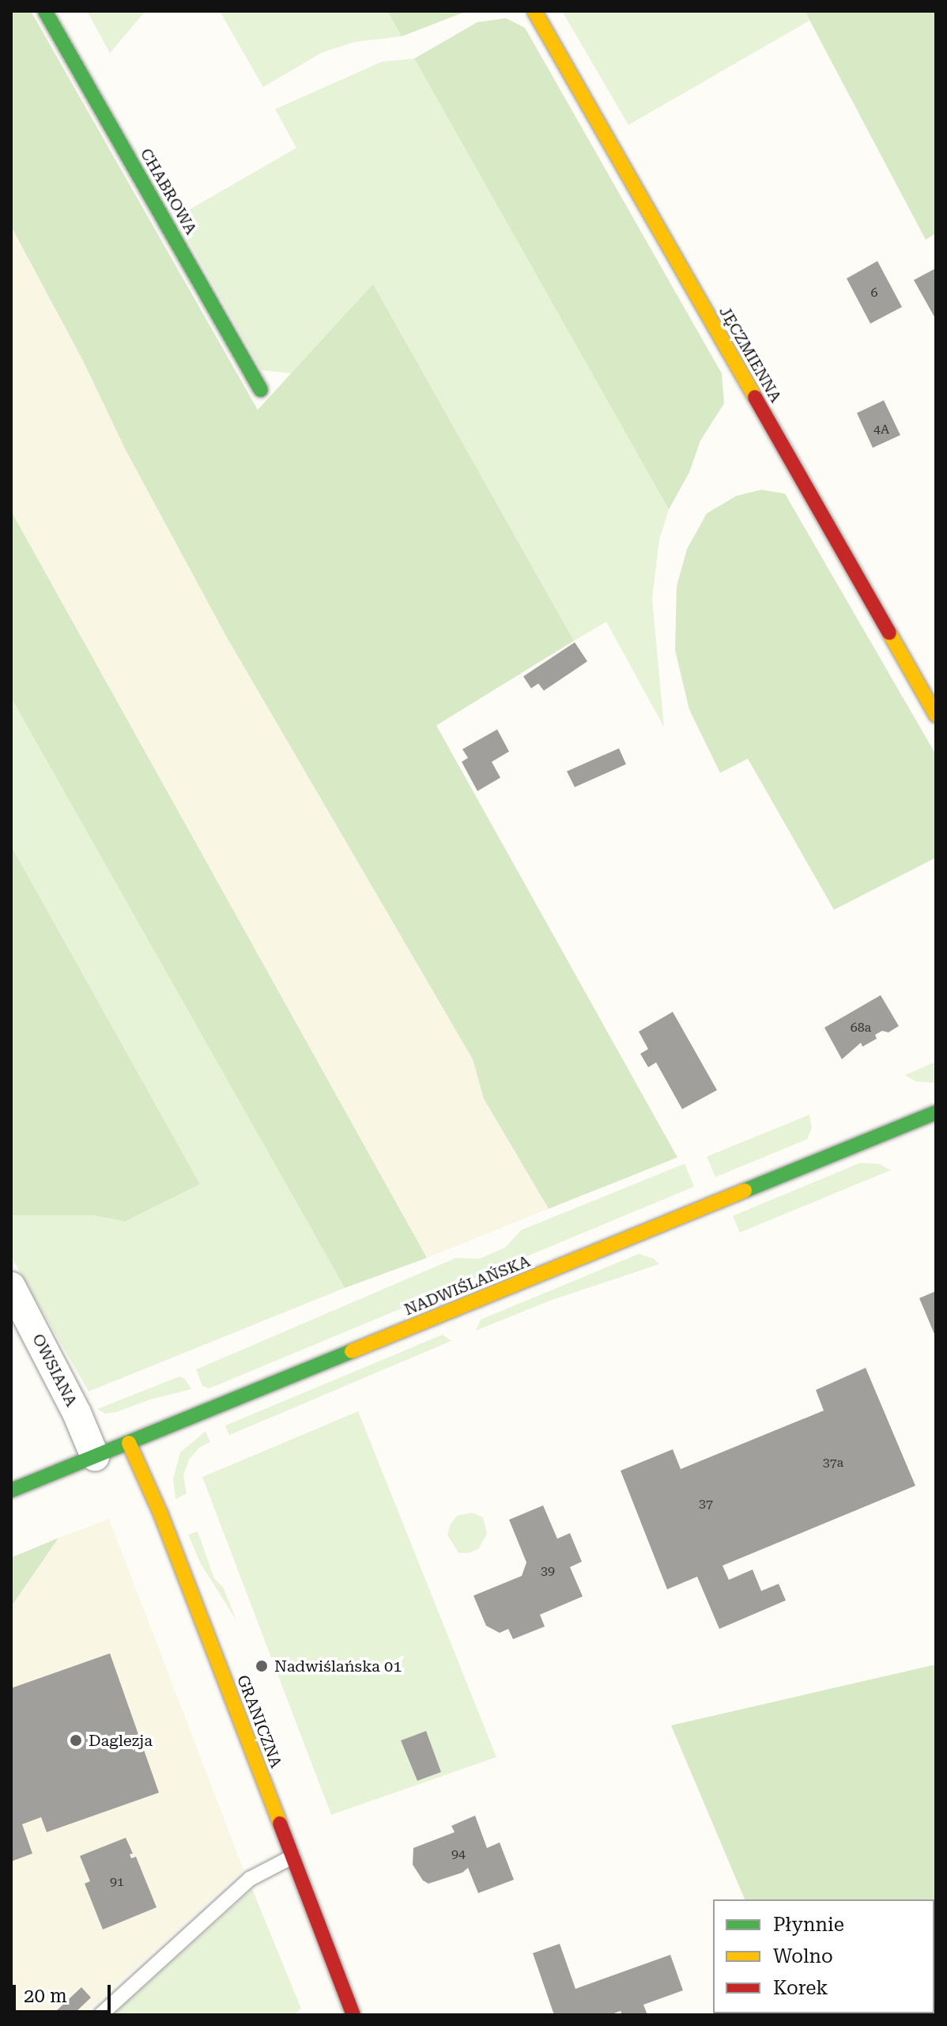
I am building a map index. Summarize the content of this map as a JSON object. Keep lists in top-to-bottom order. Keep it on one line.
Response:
{"streets":{"street":["CHABROWA","JĘCZMIENNA","NADWIŚLAŃSKA","OWSIANA","GRANICZNA"]},"crossings":[["NADWIŚLAŃSKA","OWSIANA"],["NADWIŚLAŃSKA","GRANICZNA"]],"places":["Nadwiślańska 01","Daglezja"],"house_numbers":["6","4A","68a","37a","37","39","94","91"],"legend":["Płynnie","Wolno","Korek"],"scale_bar":"20 m"}
